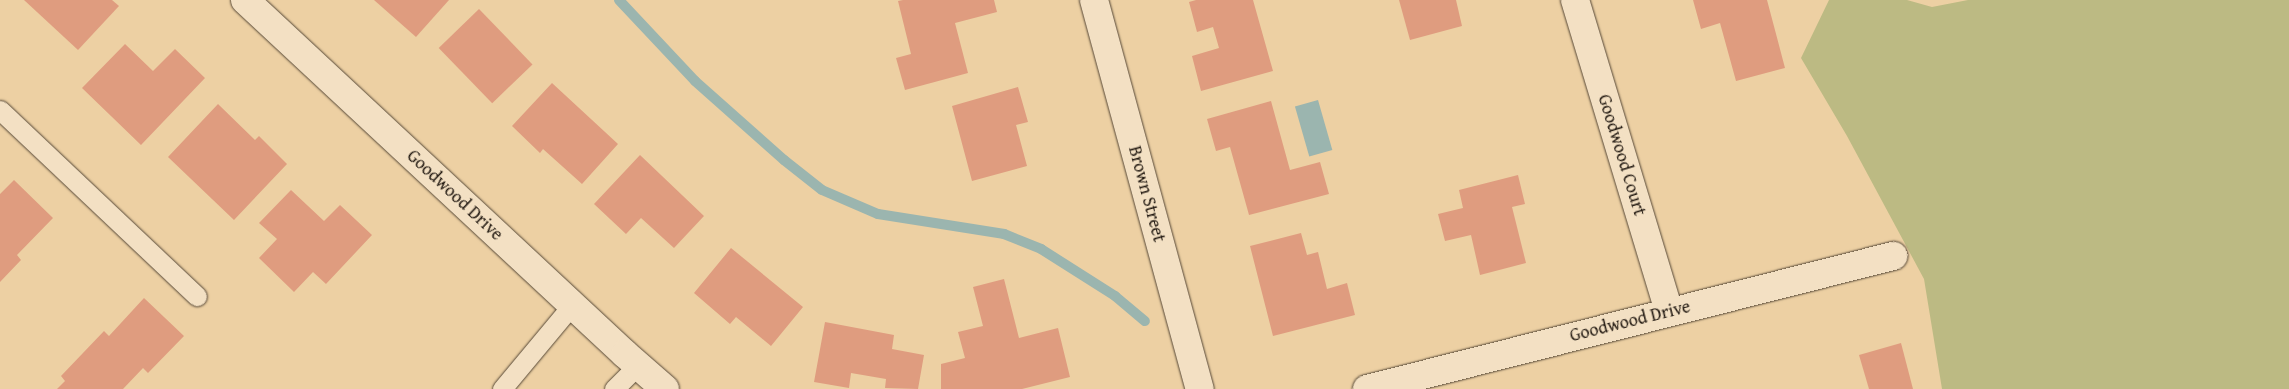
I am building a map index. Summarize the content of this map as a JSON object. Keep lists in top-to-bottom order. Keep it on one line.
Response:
{"streets":{"street":["Goodwood Court","Brown Street","Goodwood Drive"]},"crossings":[["Goodwood Court","Goodwood Drive"]]}
